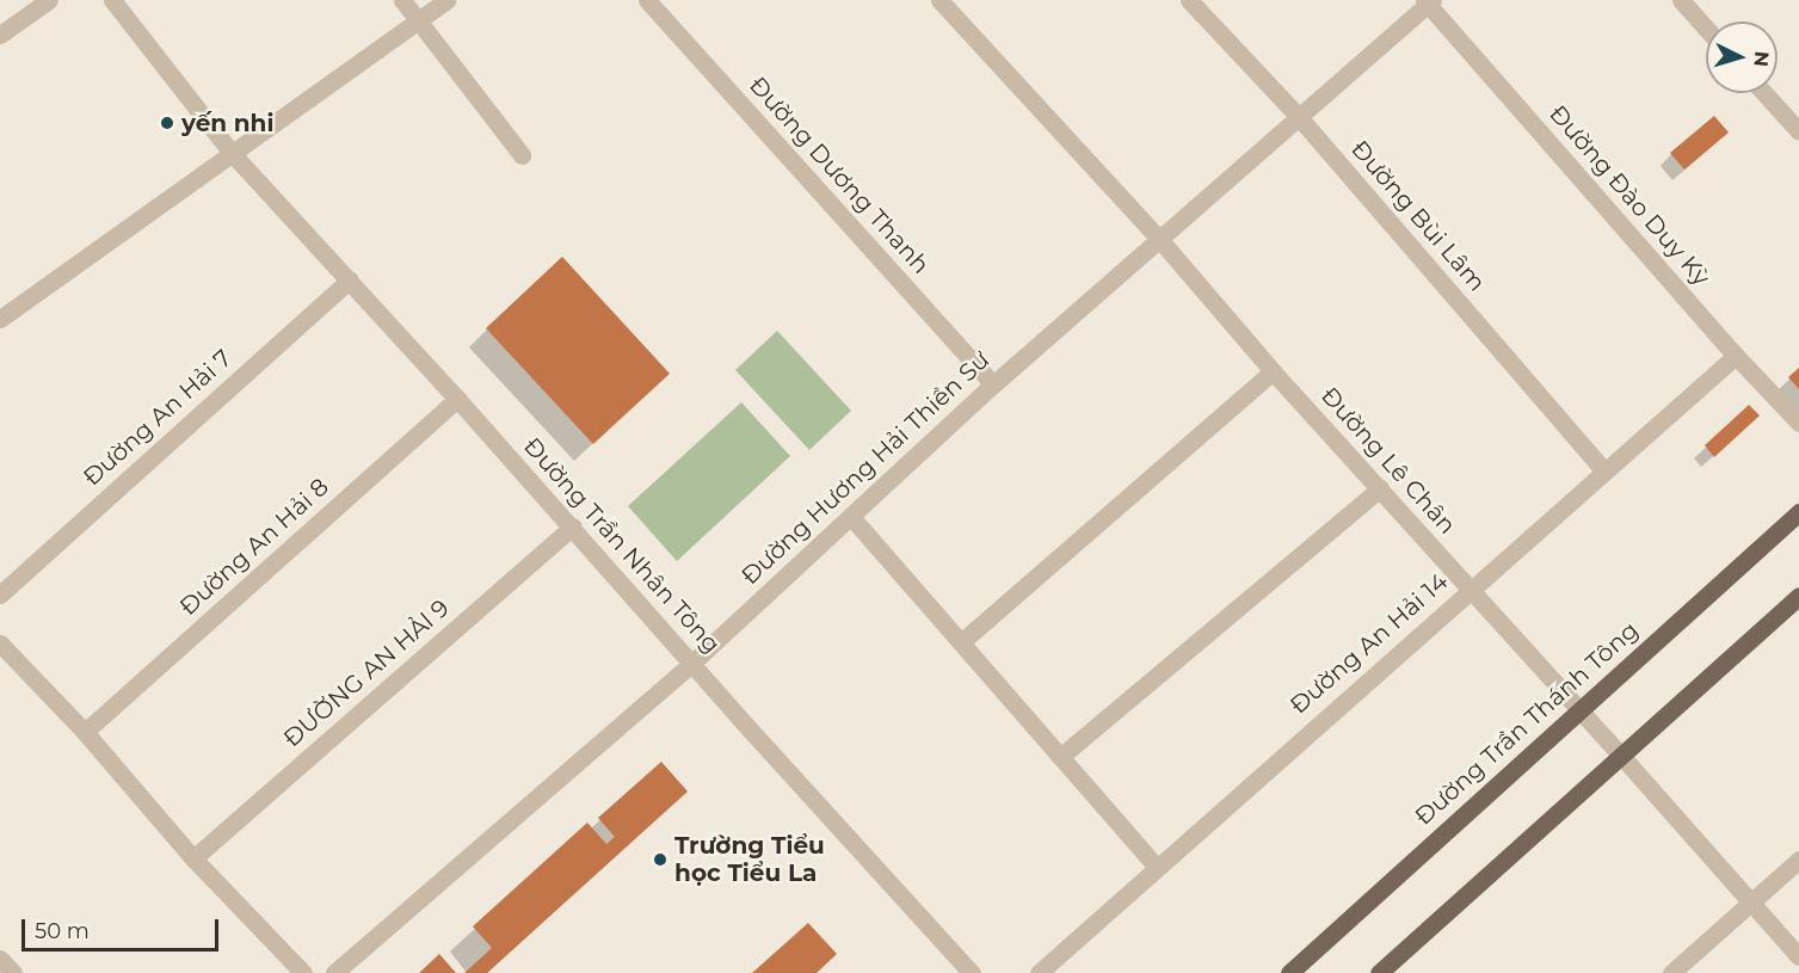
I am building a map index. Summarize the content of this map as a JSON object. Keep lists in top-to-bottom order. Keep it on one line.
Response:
{"streets":{"main road":["Đường Trần Thánh Tông"],"street":["Đường Dương Thanh","Đường Đào Duy Kỳ","Đường Bùi Lâm","Đường An Hải 7","Đường Lê Chân","Đường Hương Hải Thiền Sư","Đường Trần Nhân Tông","Đường An Hải 8","Đường An Hải 14","ĐƯỜNG AN HẢl 9"]},"crossings":[["Đường Dương Thanh","Đường Hương Hải Thiền Sư"],["Đường Đào Duy Kỳ","Đường Hương Hải Thiền Sư"],["Đường Đào Duy Kỳ","Đường An Hải 14"],["Đường Bùi Lâm","Đường Hương Hải Thiền Sư"],["Đường Bùi Lâm","Đường An Hải 14"],["Đường An Hải 7","Đường Trần Nhân Tông"],["Đường Lê Chân","Đường Hương Hải Thiền Sư"],["Đường Lê Chân","Đường An Hải 14"],["Đường Lê Chân","Đường Trần Thánh Tông"],["Đường Hương Hải Thiền Sư","Đường Trần Nhân Tông"],["Đường Trần Nhân Tông","Đường An Hải 8"],["Đường Trần Nhân Tông","ĐƯỜNG AN HẢl 9"]],"places":["yến nhi","Trường Tiểu học Tiểu La"],"scale_bar":"50 m","north":"right"}
